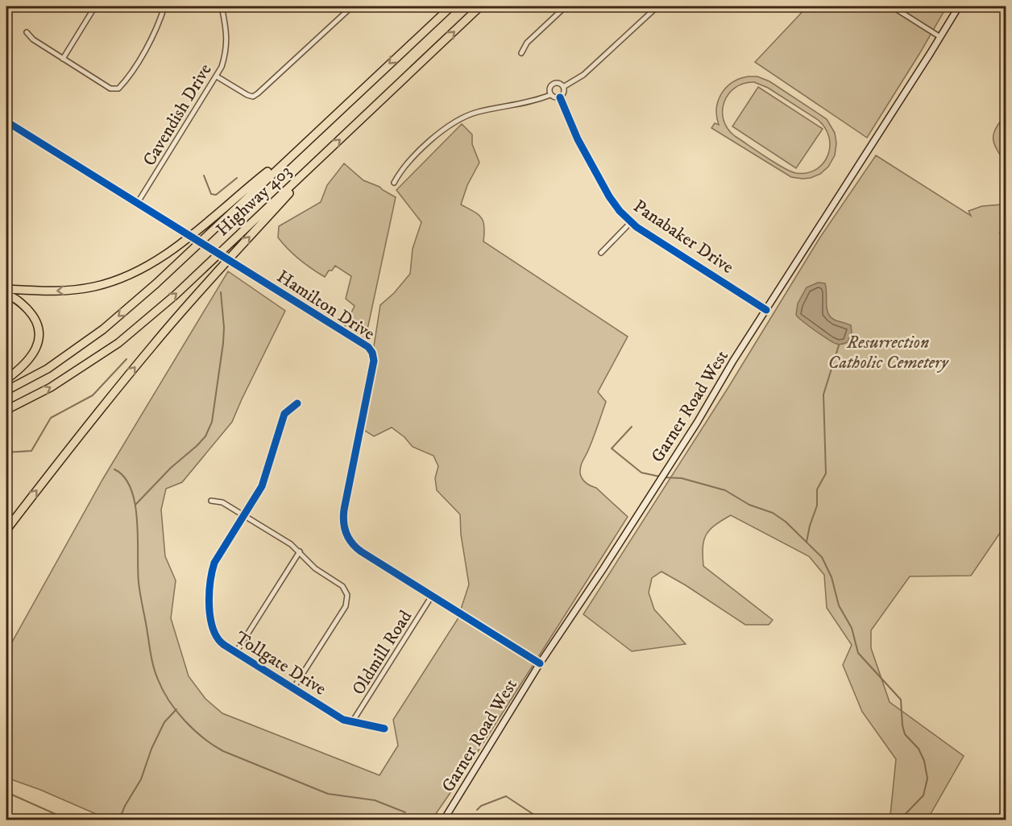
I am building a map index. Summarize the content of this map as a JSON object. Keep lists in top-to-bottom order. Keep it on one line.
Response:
{"streets":{"highway":["Highway 403"],"main road":["Garner Road West"],"street":["Cavendish Drive","Panabaker Drive","Hamilton Drive","Oldmill Road","Tollgate Drive"]},"crossings":[["Cavendish Drive","Hamilton Drive"],["Panabaker Drive","Garner Road West"],["Hamilton Drive","Garner Road West"],["Hamilton Drive","Oldmill Road"],["Oldmill Road","Tollgate Drive"]],"parks":["Resurrection Catholic Cemetery"]}
